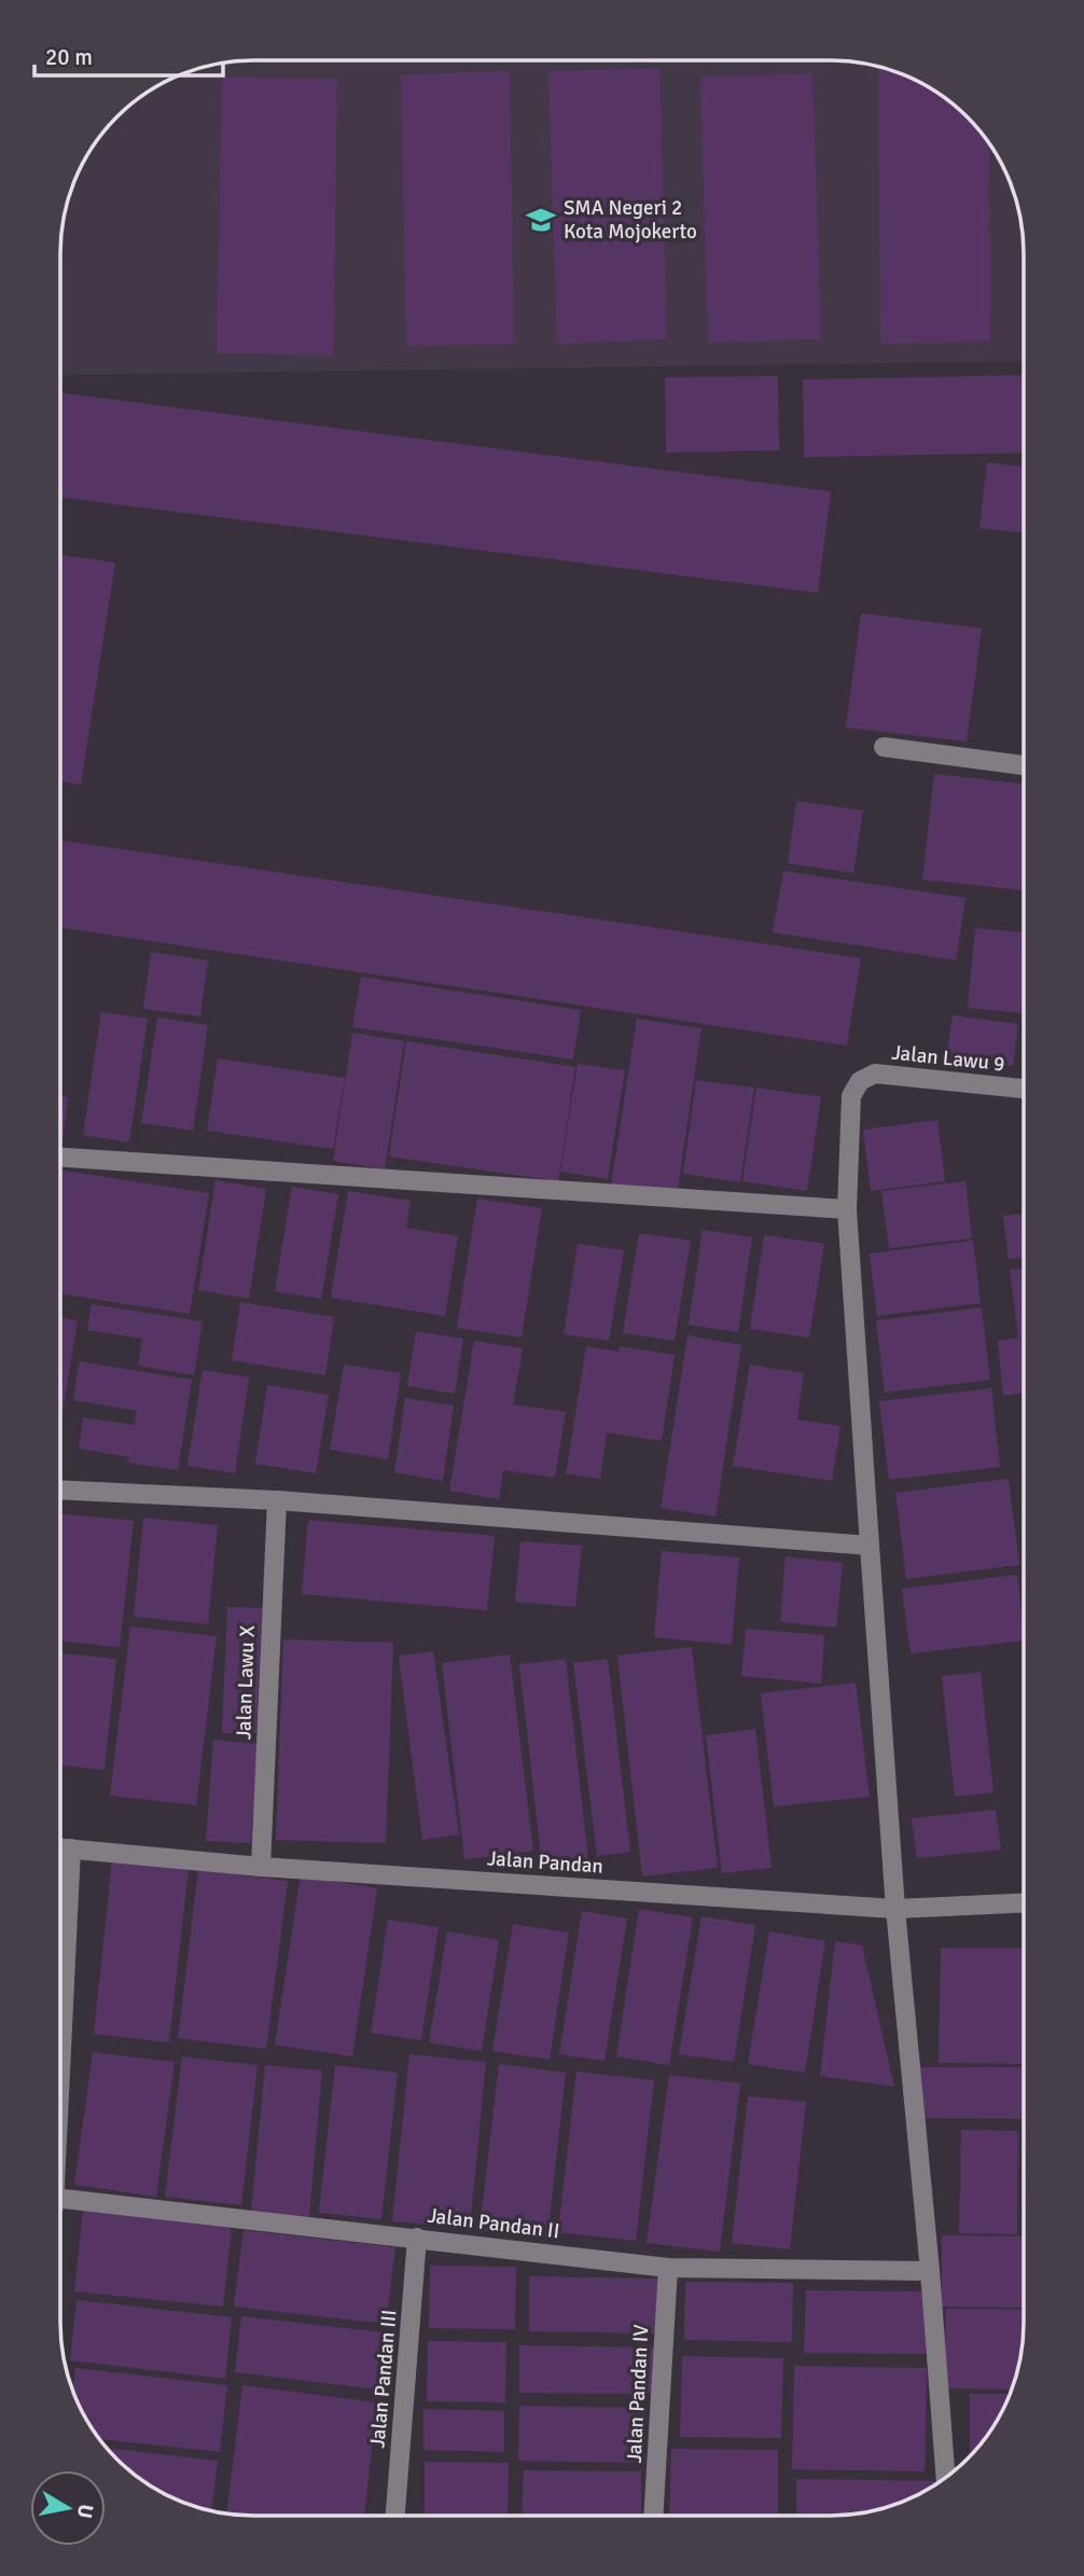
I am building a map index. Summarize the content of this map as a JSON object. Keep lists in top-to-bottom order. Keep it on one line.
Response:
{"streets":{"street":["Jalan Lawu 9","Jalan Lawu X","Jalan Pandan","Jalan Pandan II","Jalan Pandan III","Jalan Pandan IV"]},"crossings":[["Jalan Lawu X","Jalan Pandan"],["Jalan Pandan II","Jalan Pandan III"],["Jalan Pandan II","Jalan Pandan IV"]],"places":{"school or university":["SMA Negeri 2 Kota Mojokerto"]},"scale_bar":"20 m","north":"right"}
